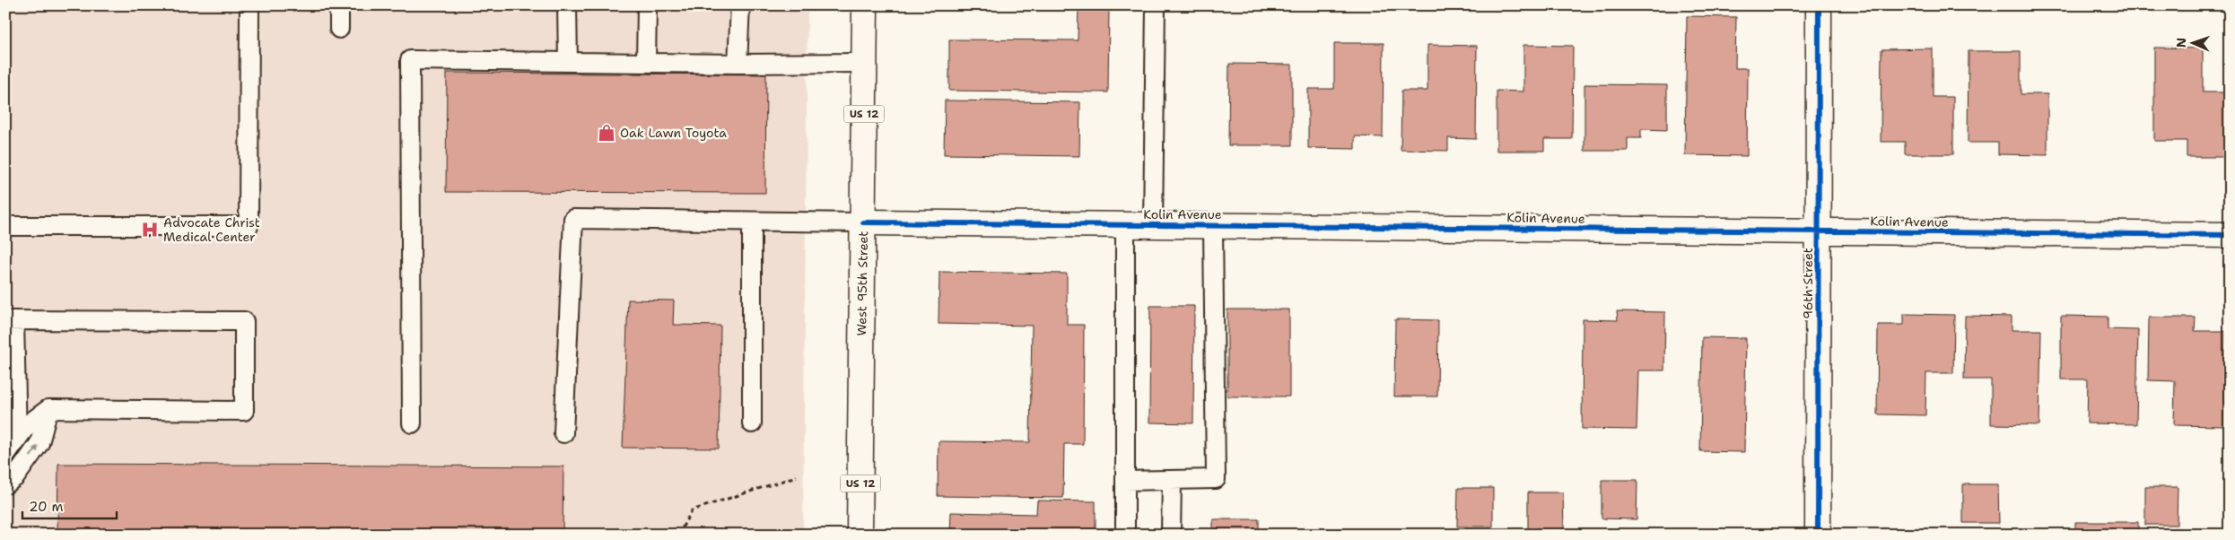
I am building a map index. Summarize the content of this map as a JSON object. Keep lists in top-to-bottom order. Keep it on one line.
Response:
{"streets":{"street":["US 12","Kolin Avenue","West 95th Street","96th Street"]},"crossings":[["Kolin Avenue","West 95th Street"],["Kolin Avenue","96th Street"]],"places":{"shop":["Oak Lawn Toyota"],"hospital":["Advocate Christ Medical Center"]},"scale_bar":"20 m","north":"left"}
